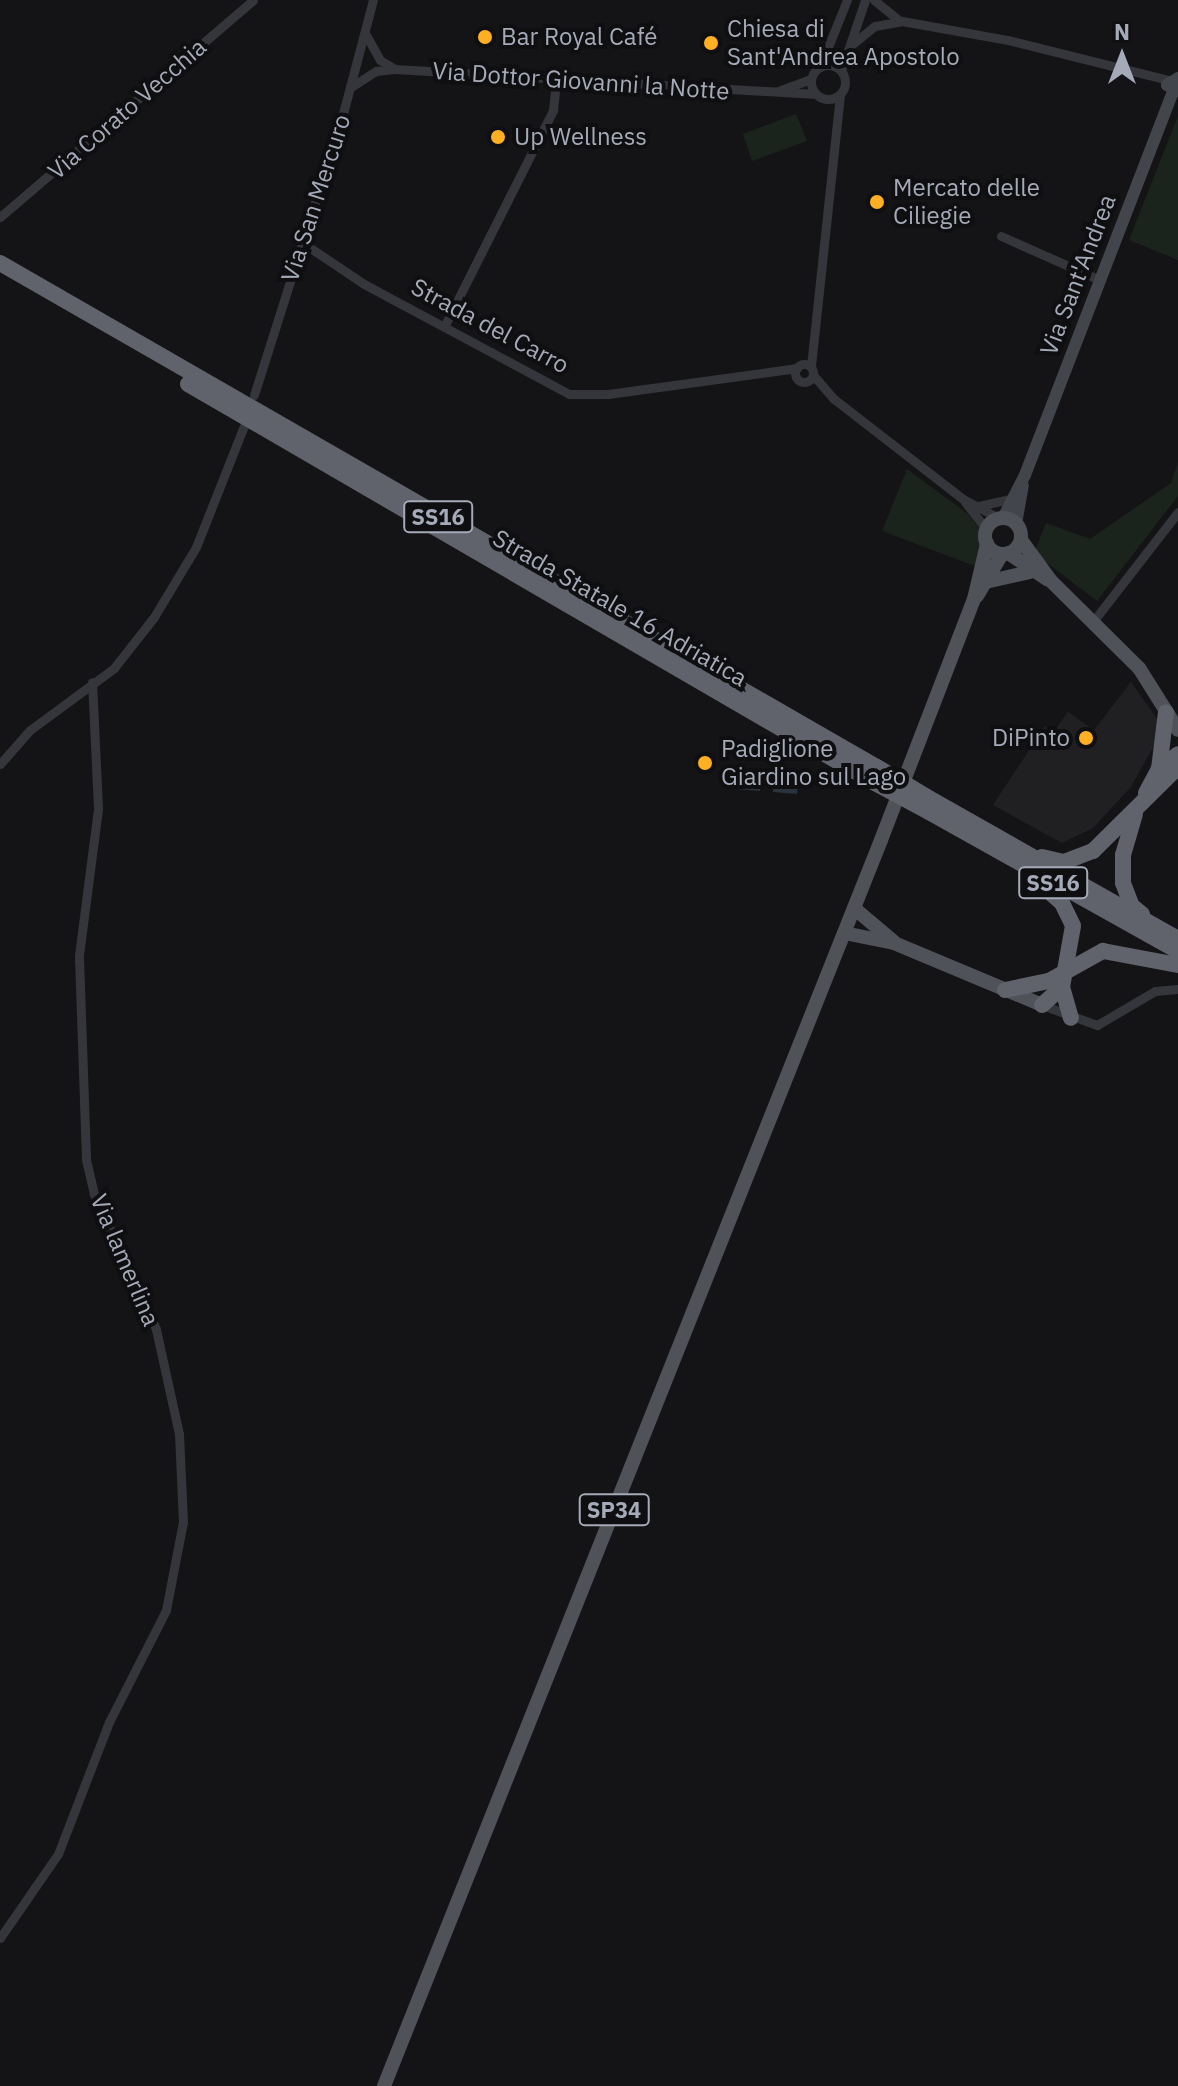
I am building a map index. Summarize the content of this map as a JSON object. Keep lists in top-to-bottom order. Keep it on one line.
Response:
{"streets":{"highway":["SS16","Strada Statale 16 Adriatica"],"main road":["Via Sant'Andrea","SP34"],"street":["Via Dottor Giovanni la Notte","Via Corato Vecchia","Via San Mercuro","Strada del Carro","Via lamerlina"]},"crossings":[["Via Dottor Giovanni la Notte","Via San Mercuro"],["Via San Mercuro","Strada del Carro"]],"places":["Bar Royal Café","Chiesa di Sant'Andrea Apostolo","Up Wellness","Mercato delle Ciliegie","DiPinto","Padiglione Giardino sul Lago"],"north":"top"}
